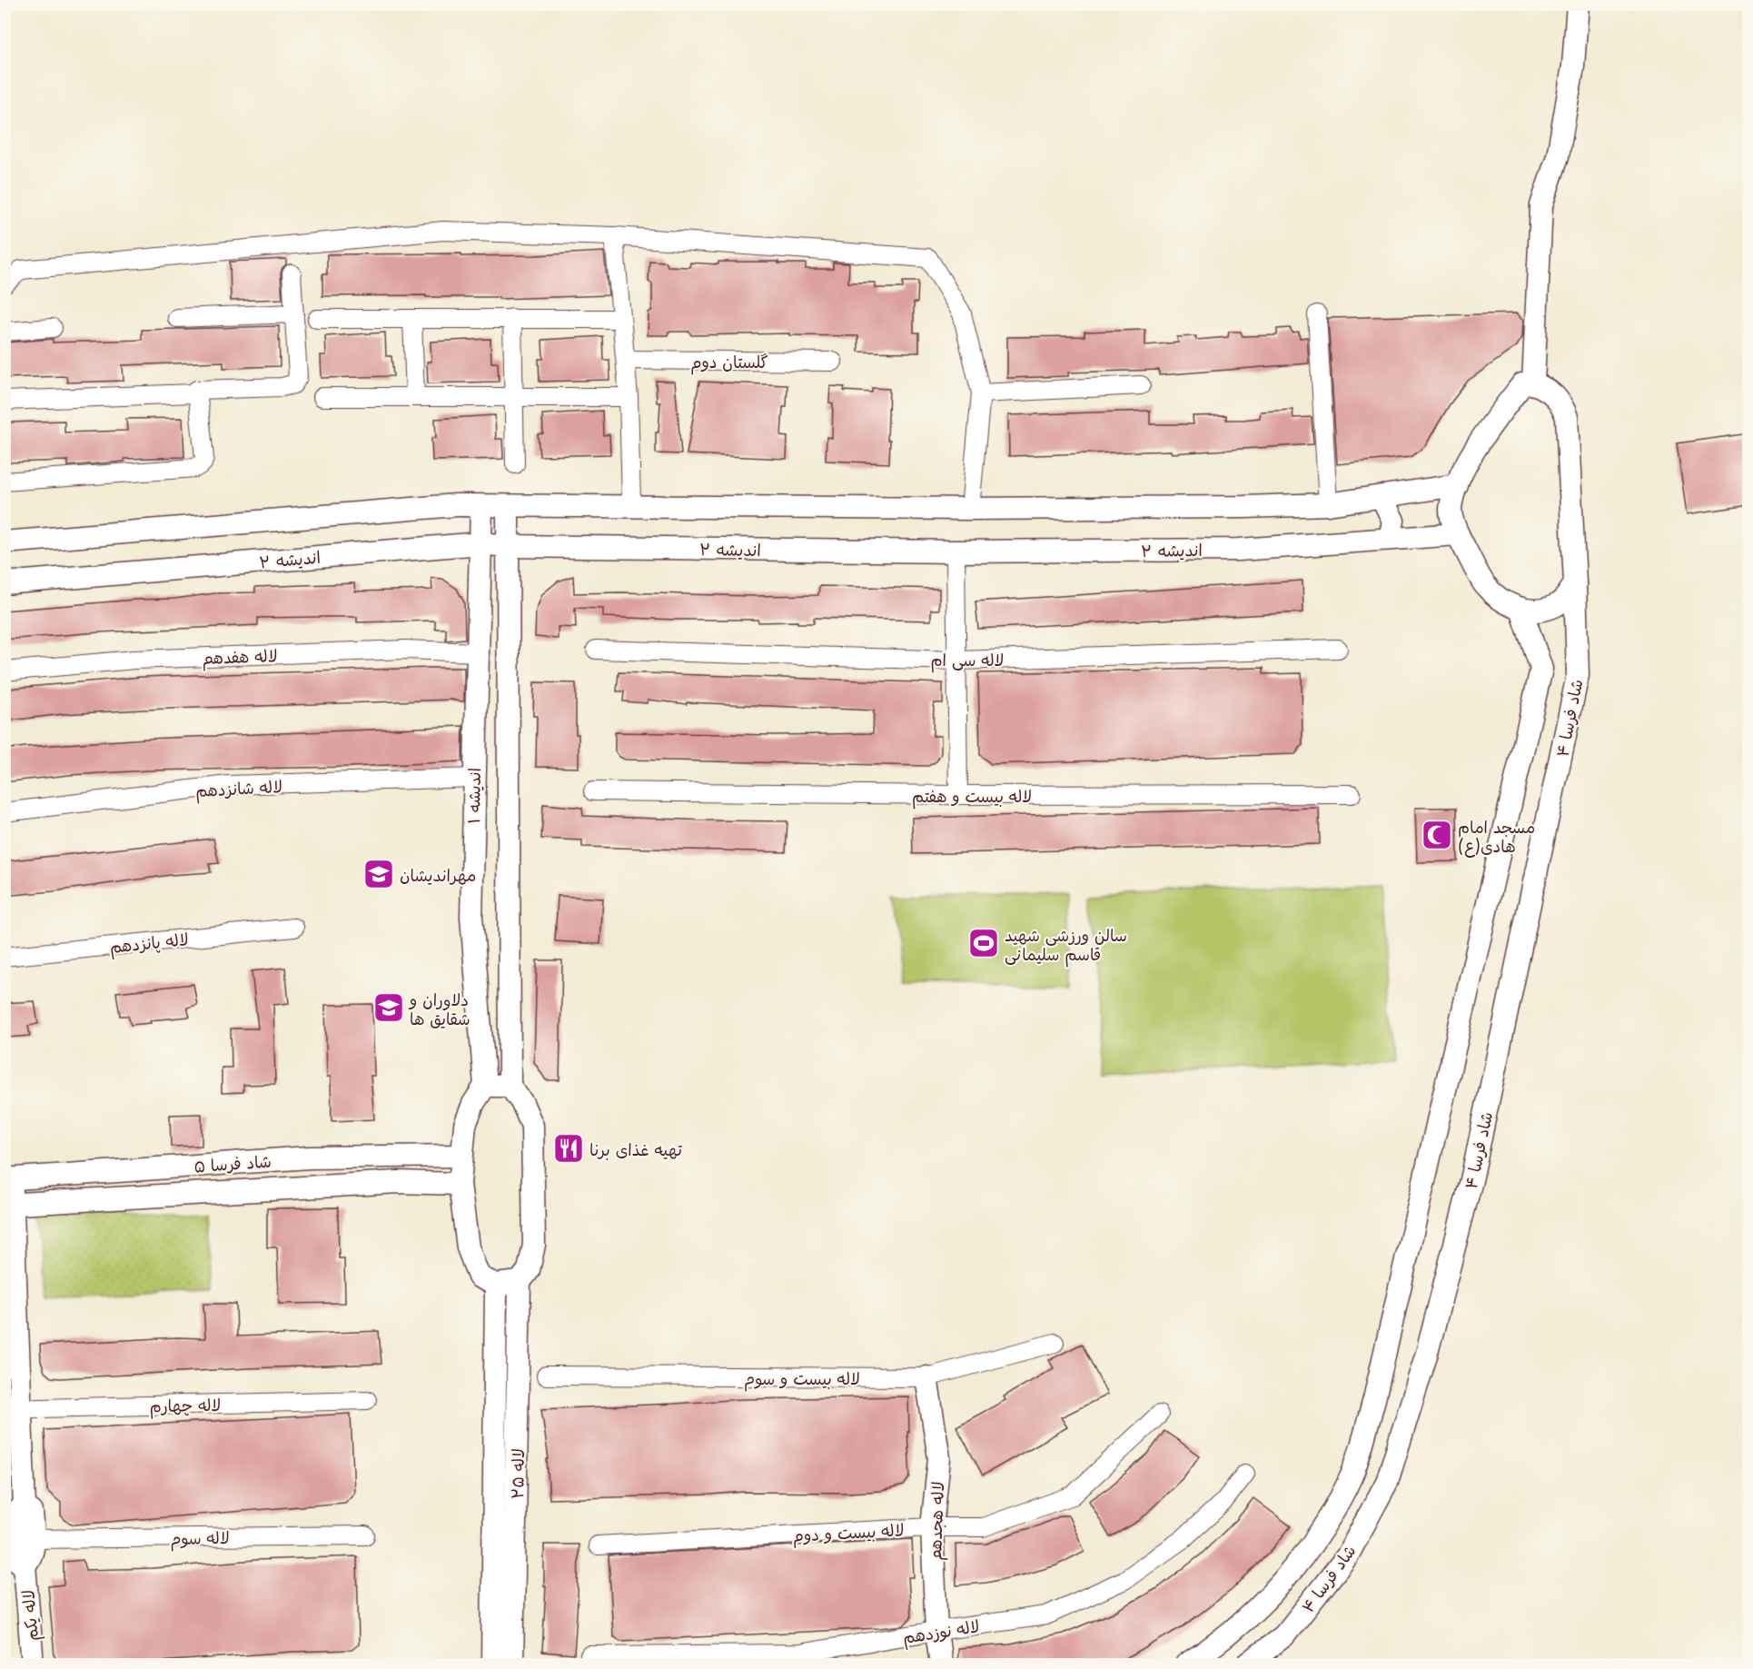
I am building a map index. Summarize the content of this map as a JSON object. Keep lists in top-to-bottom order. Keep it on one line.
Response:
{"streets":{"street":["گلستان دوم","اندیشه ۲","لاله هفدهم","لاله سی ام","شاد فرسا ۴","لاله شانزدهم","لاله بیست و هفتم","اندیشه ۱","لاله پانزدهم","شاد فرسا ۵","لاله بیست و سوم","لاله چهارم","لاله ۲۵","لاله هجدهم","لاله بیست و دوم","لاله سوم","لاله یکم","لاله نوزدهم"]},"crossings":[["اندیشه ۲","اندیشه ۱"],["لاله هفدهم","اندیشه ۱"],["لاله شانزدهم","اندیشه ۱"],["لاله بیست و سوم","لاله هجدهم"],["لاله هجدهم","لاله بیست و دوم"],["لاله هجدهم","لاله نوزدهم"],["لاله سوم","لاله یکم"]],"places":{"mosque":["مسجد امام هادی(ع)"],"school or university":["مهراندیشان","دلاوران و شقایق ها"],"sports":["سالن ورزشی شهید قاسم سلیمانی"],"restaurant":["تهیه غذای برنا"]}}
